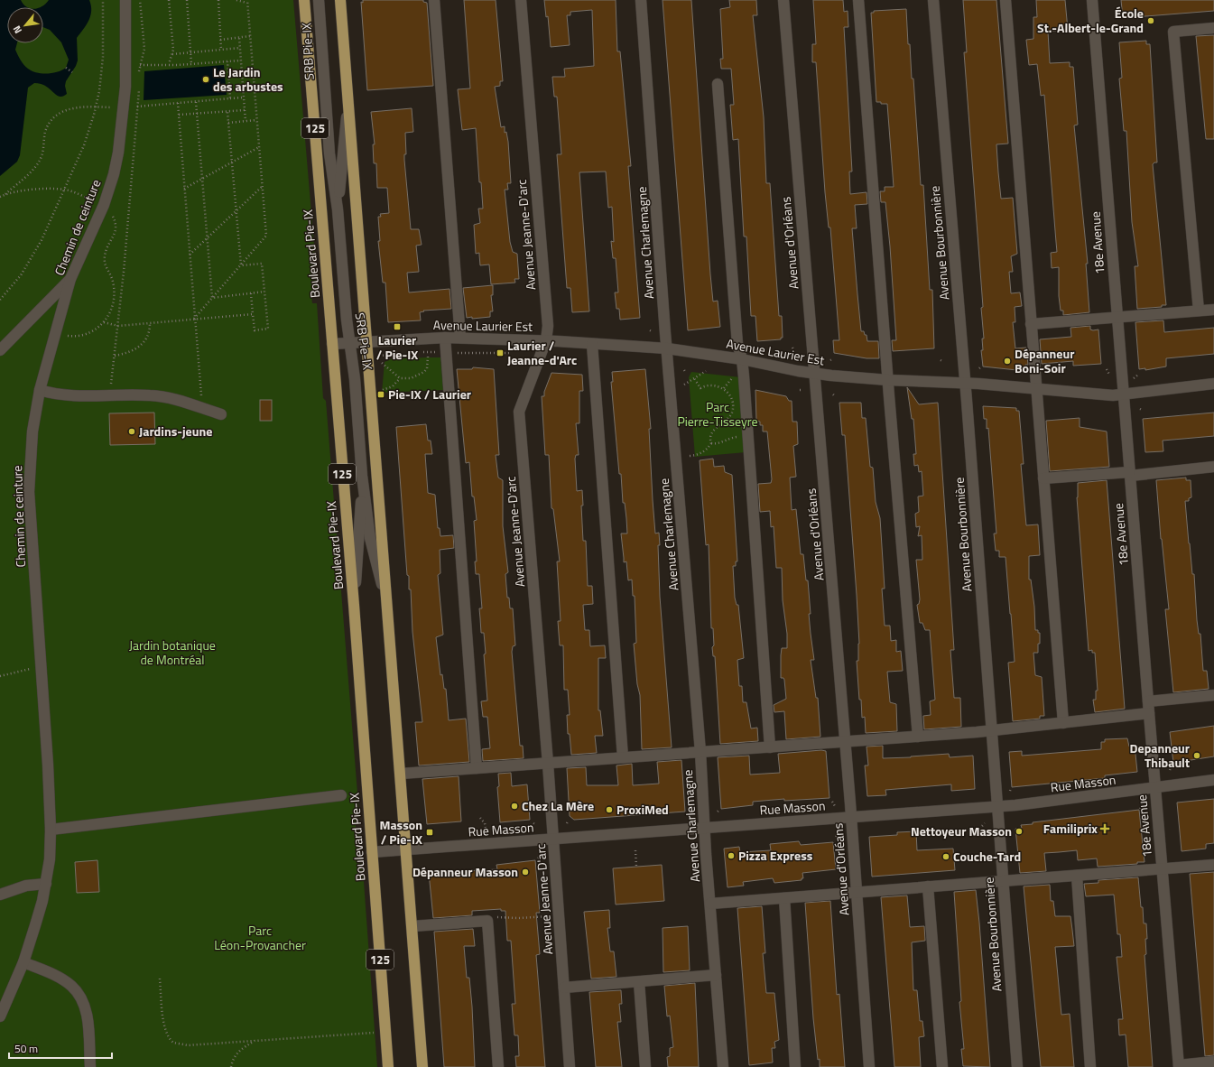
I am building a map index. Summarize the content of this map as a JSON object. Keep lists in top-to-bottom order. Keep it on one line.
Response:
{"streets":{"main road":["125","Boulevard Pie-IX"],"street":["SRB Pie-IX","Chemin de ceinture","Avenue Jeanne-D'arc","Avenue Charlemagne","Avenue d'Orléans","Avenue Bourbonnière","18e Avenue","Avenue Laurier Est","Rue Masson"]},"crossings":[["SRB Pie-IX","Boulevard Pie-IX"],["SRB Pie-IX","Avenue Laurier Est"],["Avenue Jeanne-D'arc","Avenue Laurier Est"],["Avenue Jeanne-D'arc","Rue Masson"],["Avenue Charlemagne","Avenue Laurier Est"],["Avenue Charlemagne","Rue Masson"],["Avenue d'Orléans","Avenue Laurier Est"],["Avenue d'Orléans","Rue Masson"],["Avenue Bourbonnière","Avenue Laurier Est"],["Avenue Bourbonnière","Rue Masson"],["18e Avenue","Avenue Laurier Est"],["18e Avenue","Rue Masson"],["Boulevard Pie-IX","Avenue Laurier Est"],["Boulevard Pie-IX","Rue Masson"]],"parks":["Parc Pierre-Tisseyre","Jardin botanique de Montréal","Parc Léon-Provancher"],"places":{"other":["École St.-Albert-le-Grand","Le Jardin des arbustes","Dépanneur Boni-Soir","Jardins-jeune","Depanneur Thibault","Chez La Mère","ProxiMed","Nettoyeur Masson","Pizza Express","Couche-Tard","Dépanneur Masson"],"transit":["Laurier / Pie-IX","Laurier / Jeanne-d'Arc","Pie-IX / Laurier","Masson / Pie-IX"],"health":["Familiprix"]},"scale_bar":"50 m","north":"bottom left"}
